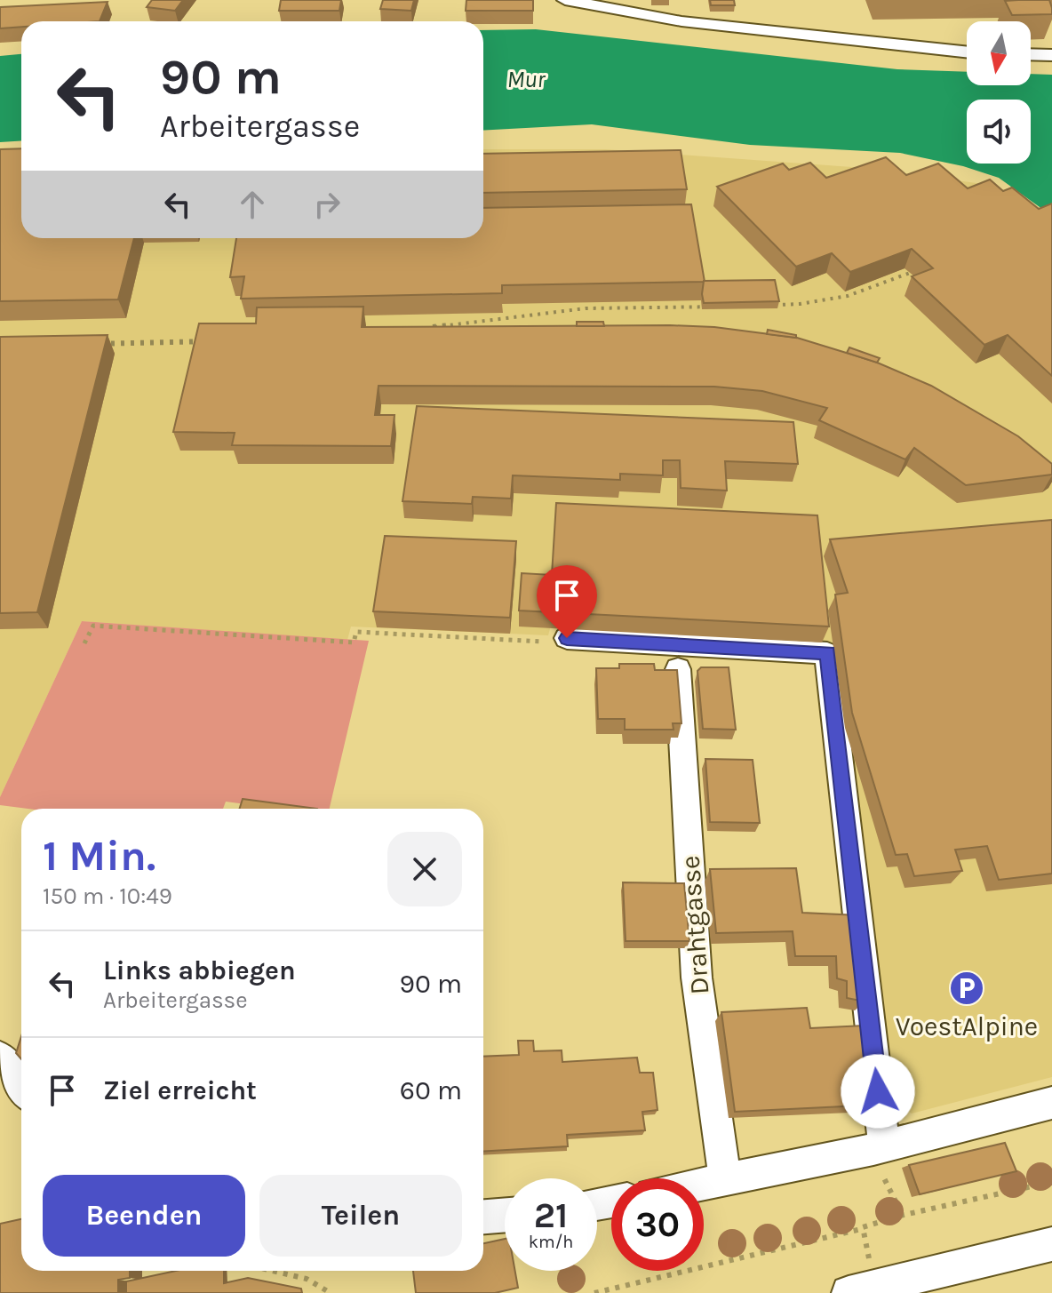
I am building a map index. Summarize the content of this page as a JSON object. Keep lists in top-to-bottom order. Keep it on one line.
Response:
{"streets":{"street":["Drahtgasse"]},"water":["Mur"],"places":{"parking":["VoestAlpine"]},"north":"bottom","page":{"turn":["90 m","Arbeitergasse"],"heading":["1 Min.","150 m · 10:49"],"list":[{"name":"Links abbiegen","note":"Arbeitergasse","value":"90 m"},{"name":"Ziel erreicht","value":"60 m"}],"buttons":["Beenden","Teilen"],"speed":"21 km/h","limit":"30"}}
